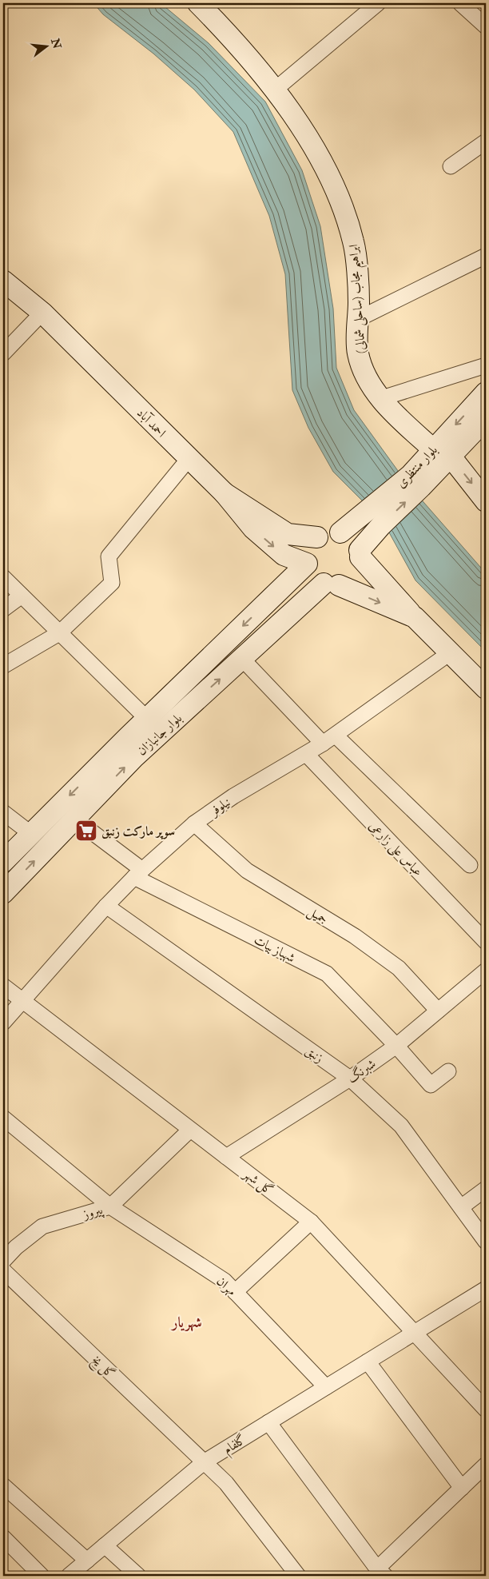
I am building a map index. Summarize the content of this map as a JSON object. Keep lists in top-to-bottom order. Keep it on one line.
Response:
{"streets":{"main road":["ابراهیم مجاب (ساحلی شمالی)","احمد آباد","بلوار منتظری","بلوار جانبازان"],"street":["نیلوفر","عباس علی زارعی","جمیل","شهباز بیات","زنبق","شبرنگ","گل شهر","پیروز","مهران","گل یخ","گلفام"]},"crossings":[["ابراهیم مجاب (ساحلی شمالی)","بلوار منتظری"],["احمد آباد","بلوار منتظری"],["احمد آباد","بلوار جانبازان"],["بلوار منتظری","بلوار جانبازان"],["بلوار جانبازان","شهباز بیات"],["نیلوفر","عباس علی زارعی"],["نیلوفر","جمیل"],["نیلوفر","شهباز بیات"],["نیلوفر","زنبق"],["نیلوفر","گل شهر"],["جمیل","شبرنگ"],["شهباز بیات","شبرنگ"],["زنبق","شبرنگ"],["شبرنگ","گل شهر"],["گل شهر","پیروز"],["گل شهر","گلفام"],["پیروز","مهران"],["مهران","گلفام"],["گل یخ","گلفام"]],"districts":["شهریار"],"places":{"supermarket":["سوپر مارکت زنبق"]},"north":"right"}
